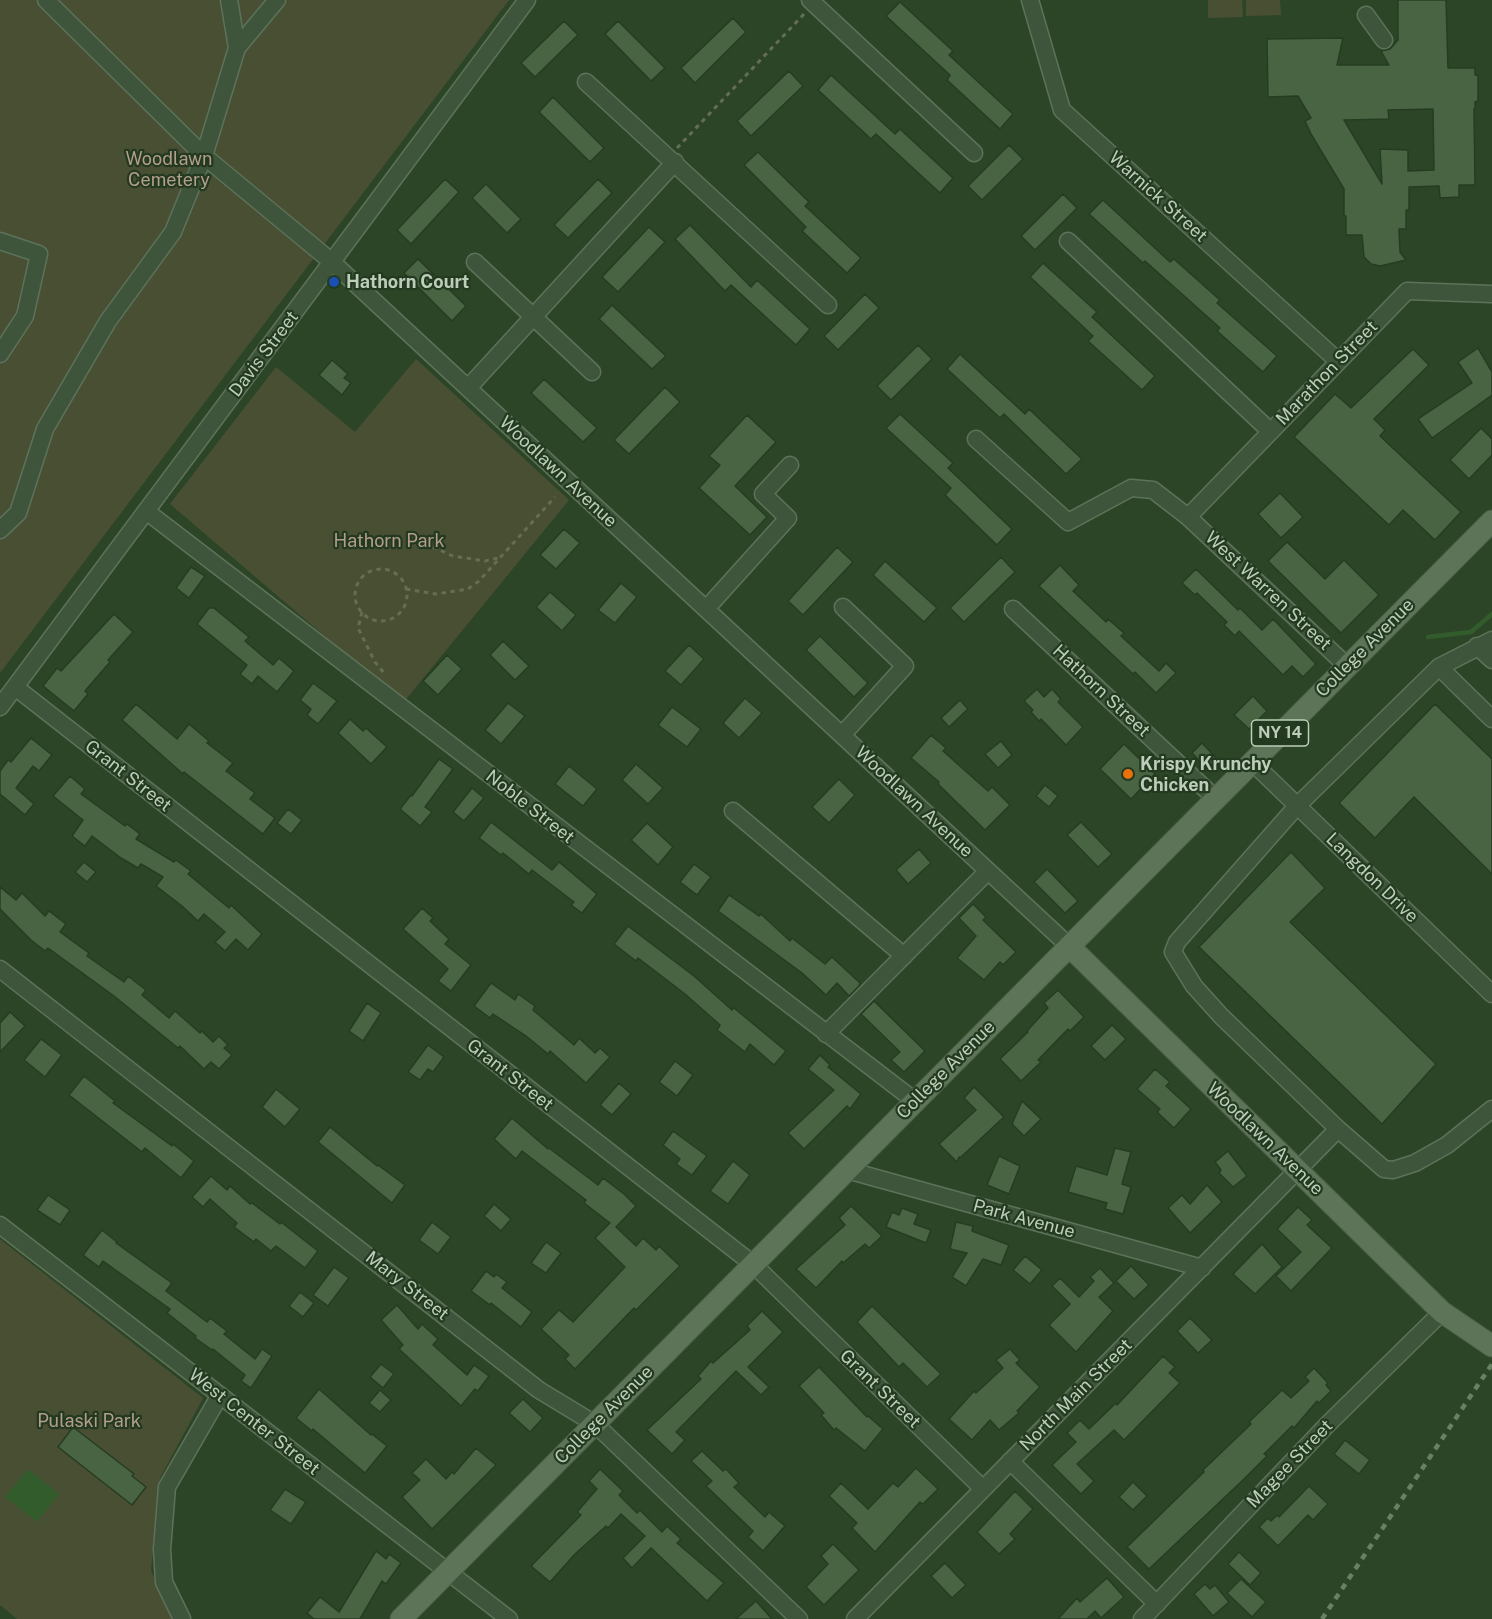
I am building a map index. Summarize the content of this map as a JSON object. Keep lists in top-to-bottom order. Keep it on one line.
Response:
{"streets":{"main road":["Woodlawn Avenue","College Avenue","NY 14"],"street":["Warnick Street","Davis Street","Marathon Street","West Warren Street","Hathorn Street","Grant Street","Noble Street","Langdon Drive","Park Avenue","Mary Street","North Main Street","West Center Street","Magee Street"]},"crossings":[["Warnick Street","Marathon Street"],["Davis Street","Woodlawn Avenue"],["Davis Street","Grant Street"],["Davis Street","Noble Street"],["Marathon Street","West Warren Street"],["Woodlawn Avenue","College Avenue"],["Woodlawn Avenue","North Main Street"],["Woodlawn Avenue","Magee Street"],["West Warren Street","College Avenue"],["College Avenue","Hathorn Street"],["College Avenue","Grant Street"],["College Avenue","Noble Street"],["College Avenue","Langdon Drive"],["College Avenue","Park Avenue"],["College Avenue","Mary Street"],["College Avenue","West Center Street"],["Grant Street","North Main Street"],["Park Avenue","North Main Street"]],"parks":["Woodlawn Cemetery","Hathorn Park","Pulaski Park"],"places":["Hathorn Court","Krispy Krunchy Chicken"]}
